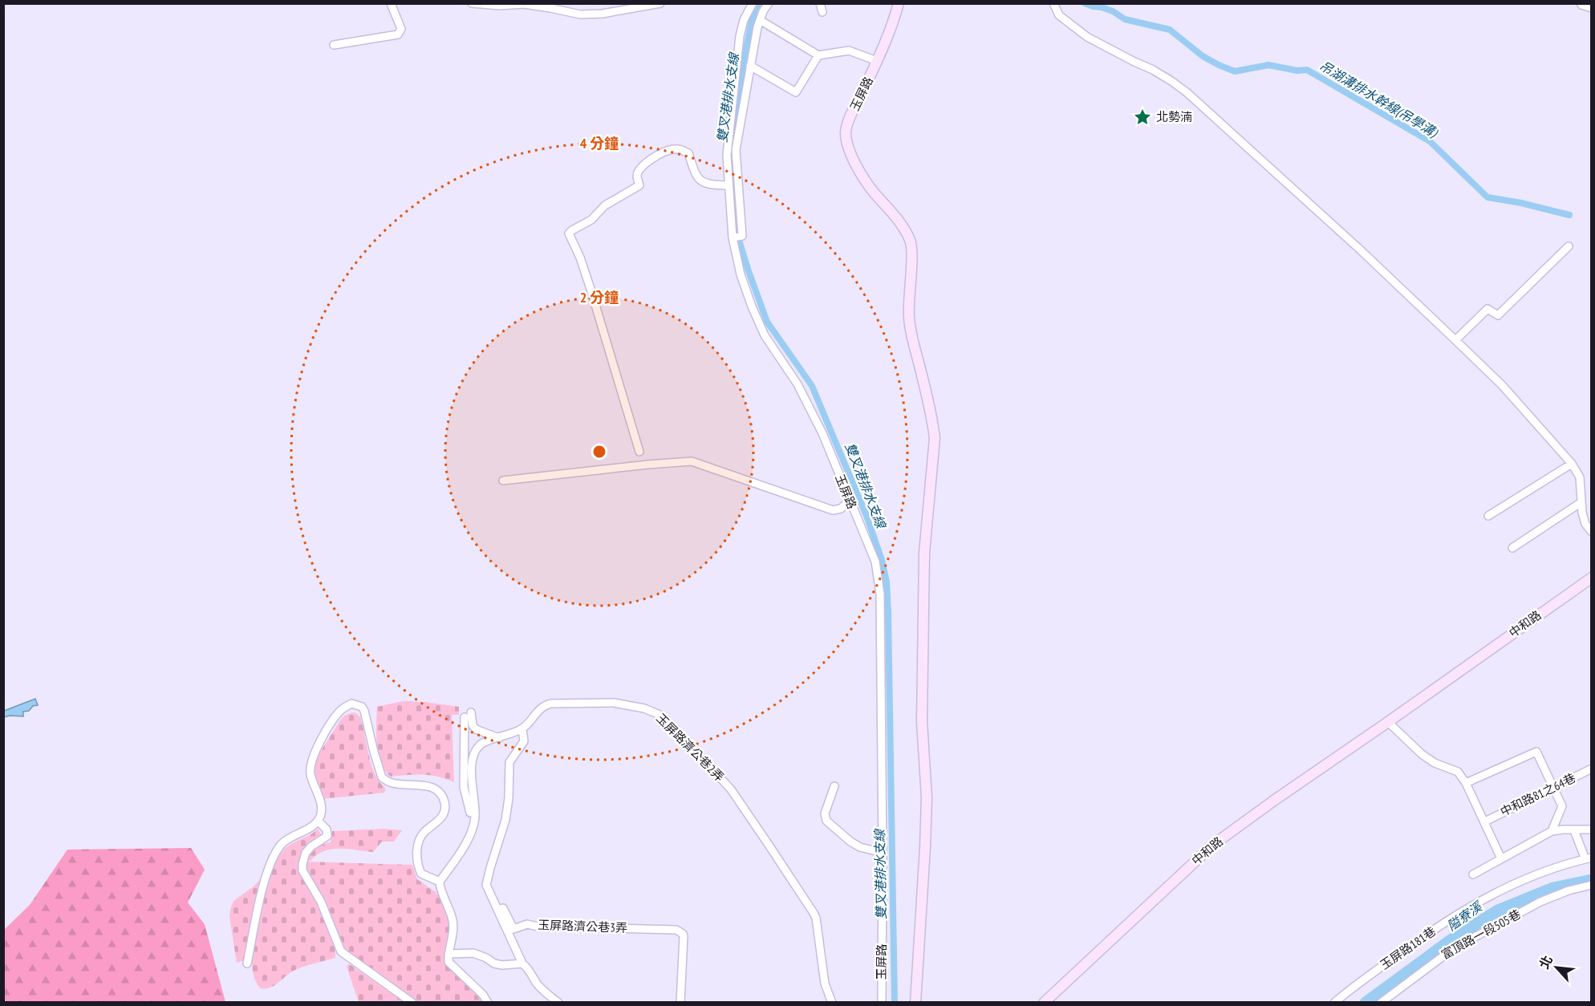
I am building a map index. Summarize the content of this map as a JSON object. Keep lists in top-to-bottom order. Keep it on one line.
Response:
{"streets":{"street":["玉屏路","中和路","玉屏路濟公巷2弄","中和路81之64巷","玉屏路濟公巷3弄","富頂路一段505巷","玉屏路181巷"]},"water":["雙叉港排水支線","吊湖溝排水幹線(吊學溝)","隘寮溪"],"places":{"place":["北勢湳"]},"north":"top left","rings":["4 分鐘","2 分鐘"]}
